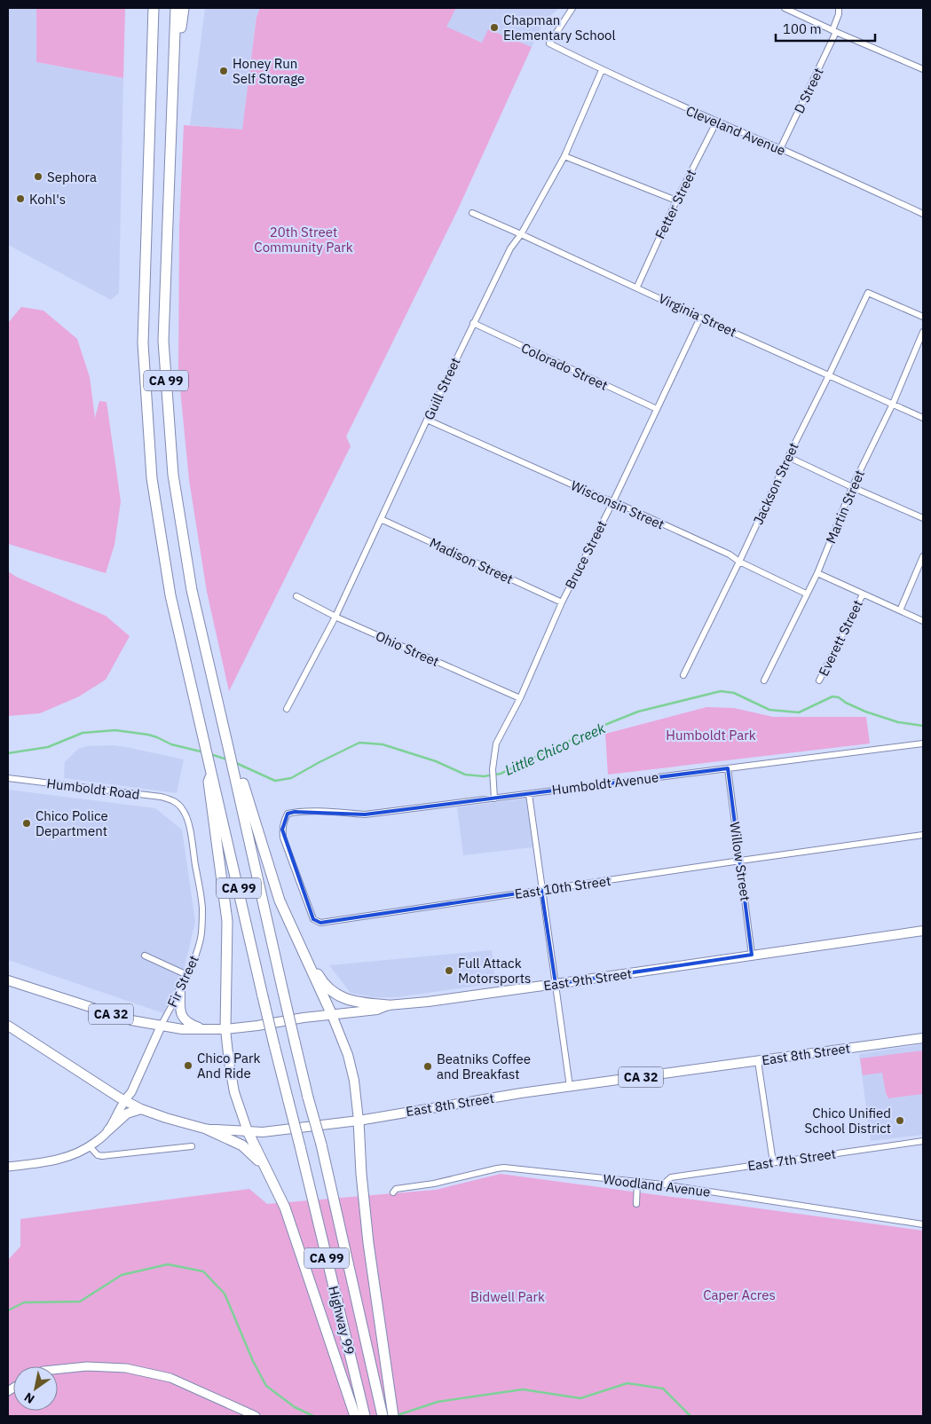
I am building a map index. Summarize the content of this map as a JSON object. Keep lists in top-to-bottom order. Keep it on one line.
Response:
{"streets":{"highway":["CA 99","Highway 99"],"main road":["East 9th Street","CA 32","East 8th Street"],"street":["D Street","Cleveland Avenue","Fetter Street","Virginia Street","Colorado Street","Guill Street","Jackson Street","Wisconsin Street","Martin Street","Bruce Street","Madison Street","Everett Street","Ohio Street","Humboldt Avenue","Humboldt Road","Willow Street","East 10th Street","Fir Street","East 7th Street","Woodland Avenue"]},"crossings":[["D Street","Cleveland Avenue"],["Cleveland Avenue","Fetter Street"],["Cleveland Avenue","Guill Street"],["Fetter Street","Virginia Street"],["Virginia Street","Guill Street"],["Virginia Street","Jackson Street"],["Virginia Street","Martin Street"],["Virginia Street","Bruce Street"],["Colorado Street","Guill Street"],["Colorado Street","Bruce Street"],["CA 99","Highway 99"],["Guill Street","Wisconsin Street"],["Guill Street","Madison Street"],["Guill Street","Ohio Street"],["Jackson Street","Wisconsin Street"],["Wisconsin Street","Martin Street"],["Wisconsin Street","Bruce Street"],["Bruce Street","Madison Street"],["Bruce Street","Ohio Street"],["Bruce Street","Humboldt Avenue"],["Humboldt Avenue","Willow Street"],["Humboldt Avenue","East 10th Street"],["Humboldt Road","Fir Street"],["Willow Street","East 10th Street"],["Willow Street","East 9th Street"],["East 9th Street","CA 32"],["Fir Street","CA 32"],["Fir Street","East 8th Street"],["CA 32","East 8th Street"],["East 7th Street","Woodland Avenue"]],"water":["Little Chico Creek"],"parks":["20th Street Community Park","Humboldt Park","Caper Acres","Bidwell Park"],"places":["Chapman Elementary School","Honey Run Self Storage","Sephora","Kohl's","Chico Police Department","Full Attack Motorsports","Chico Park And Ride","Beatniks Coffee and Breakfast","Chico Unified School District"],"scale_bar":"100 m","north":"bottom left"}
